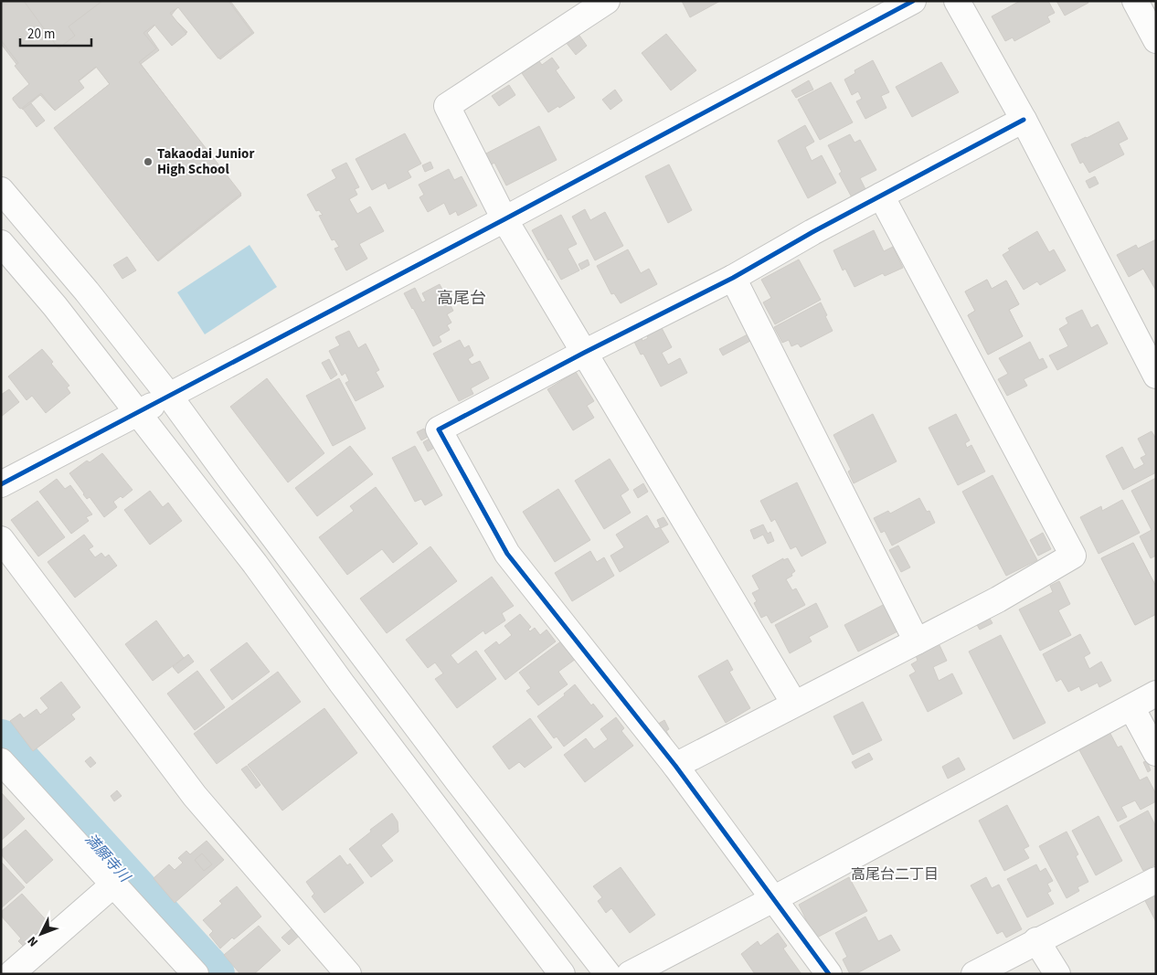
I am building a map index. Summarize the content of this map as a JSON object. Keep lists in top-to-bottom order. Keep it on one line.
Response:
{"districts":["高尾台","高尾台二丁目"],"water":["満願寺川"],"places":["Takaodai Junior High School"],"scale_bar":"20 m","north":"bottom left"}
